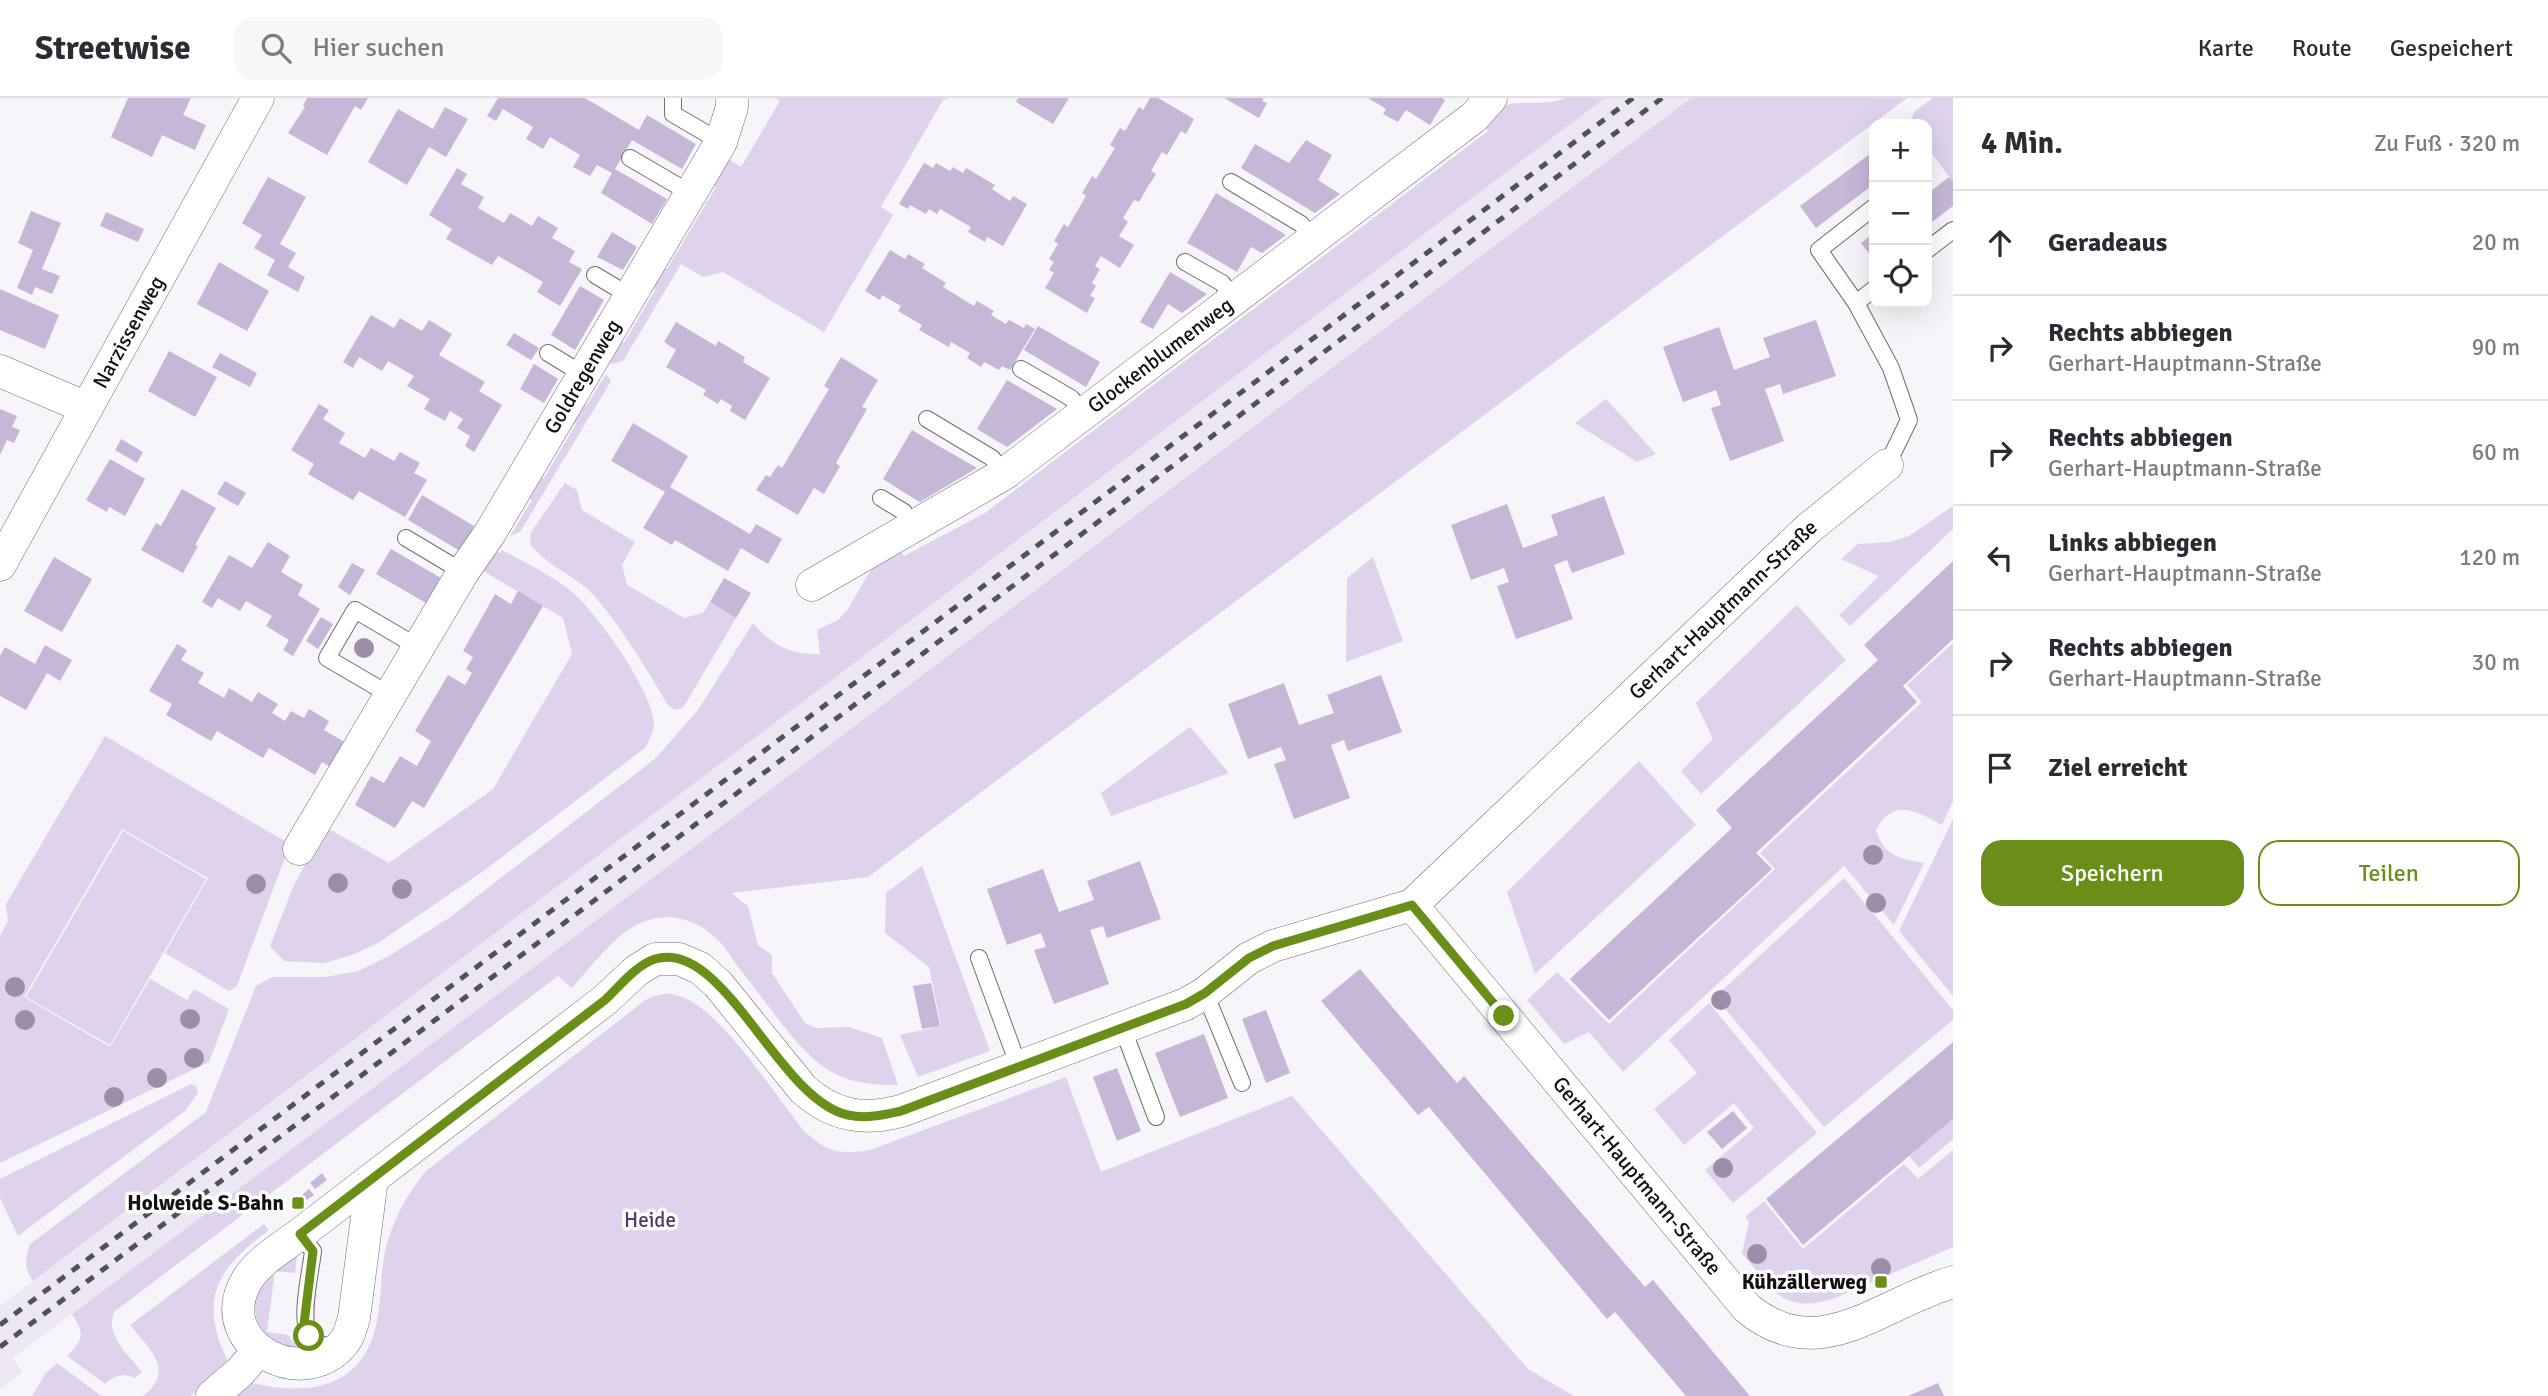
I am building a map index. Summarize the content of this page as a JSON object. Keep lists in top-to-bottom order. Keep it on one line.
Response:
{"streets":{"street":["Narzissenweg","Glockenblumenweg","Goldregenweg","Gerhart-Hauptmann-Straße"]},"parks":["Heide"],"places":{"transit":["Holweide S-Bahn","Kühzällerweg"]},"page":{"header":"Streetwise","search":"Hier suchen","nav":["Karte","Route","Gespeichert"],"heading":["4 Min.","Zu Fuß · 320 m"],"map_buttons":["+","−"],"list":[["Geradeaus","20 m"],["Rechts abbiegen","Gerhart-Hauptmann-Straße","90 m"],["Rechts abbiegen","Gerhart-Hauptmann-Straße","60 m"],["Links abbiegen","Gerhart-Hauptmann-Straße","120 m"],["Rechts abbiegen","Gerhart-Hauptmann-Straße","30 m"],"Ziel erreicht"],"buttons":["Speichern","Teilen"]}}
